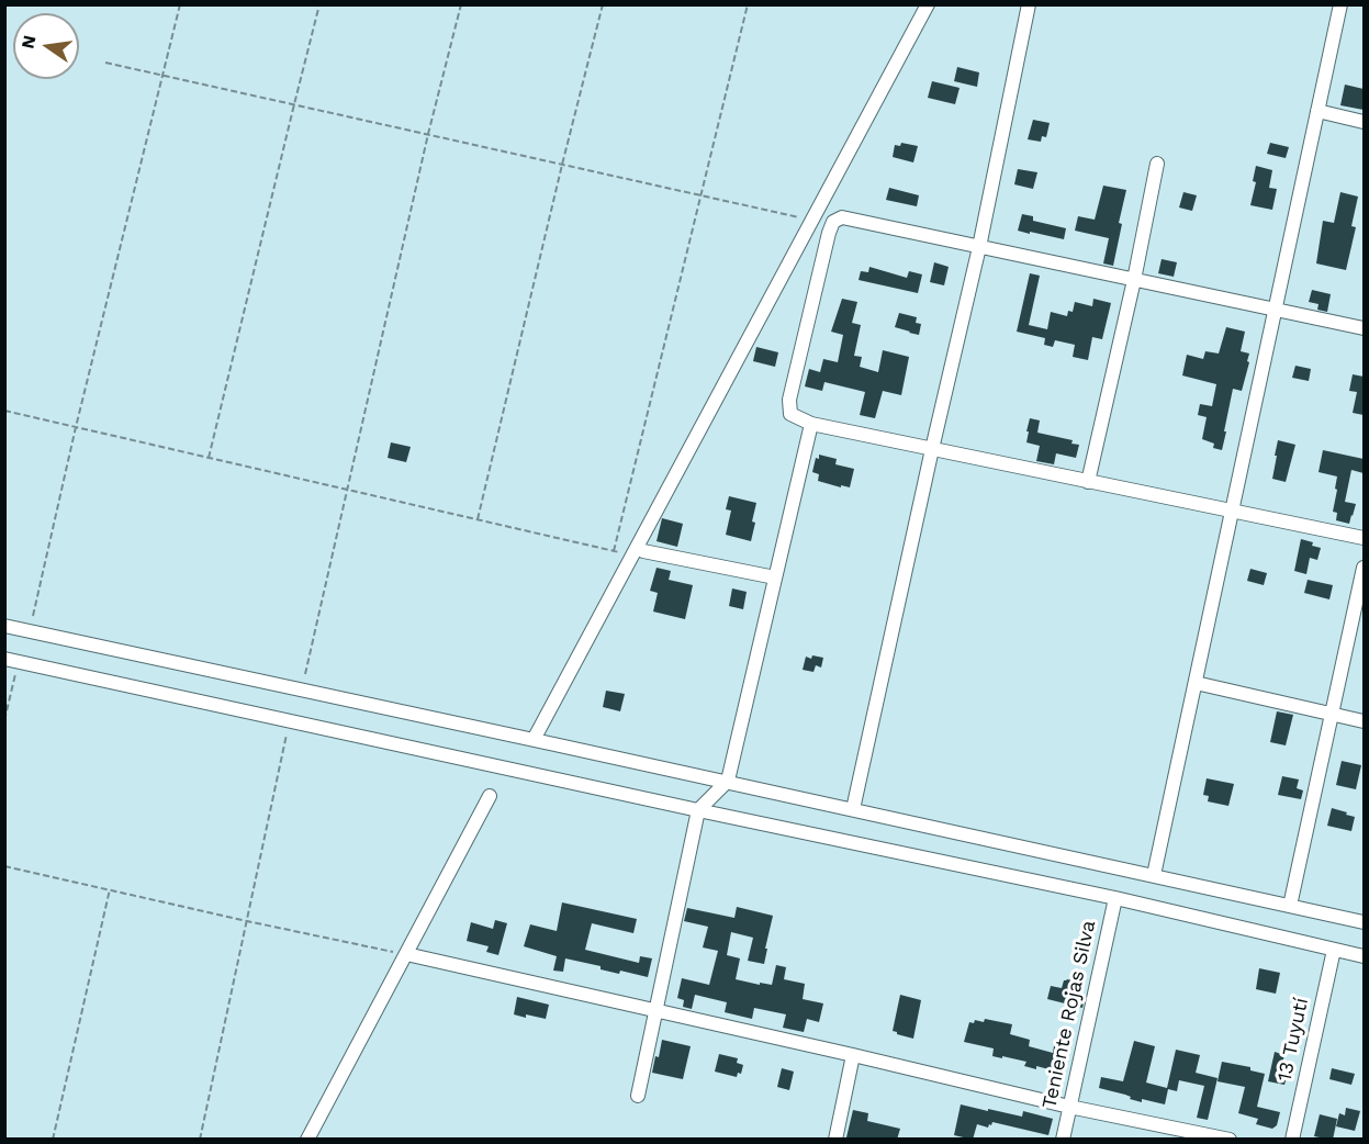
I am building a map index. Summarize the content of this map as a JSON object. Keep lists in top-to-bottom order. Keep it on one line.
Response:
{"streets":{"street":["Teniente Rojas Silva","13 Tuyutí"]},"north":"left"}
